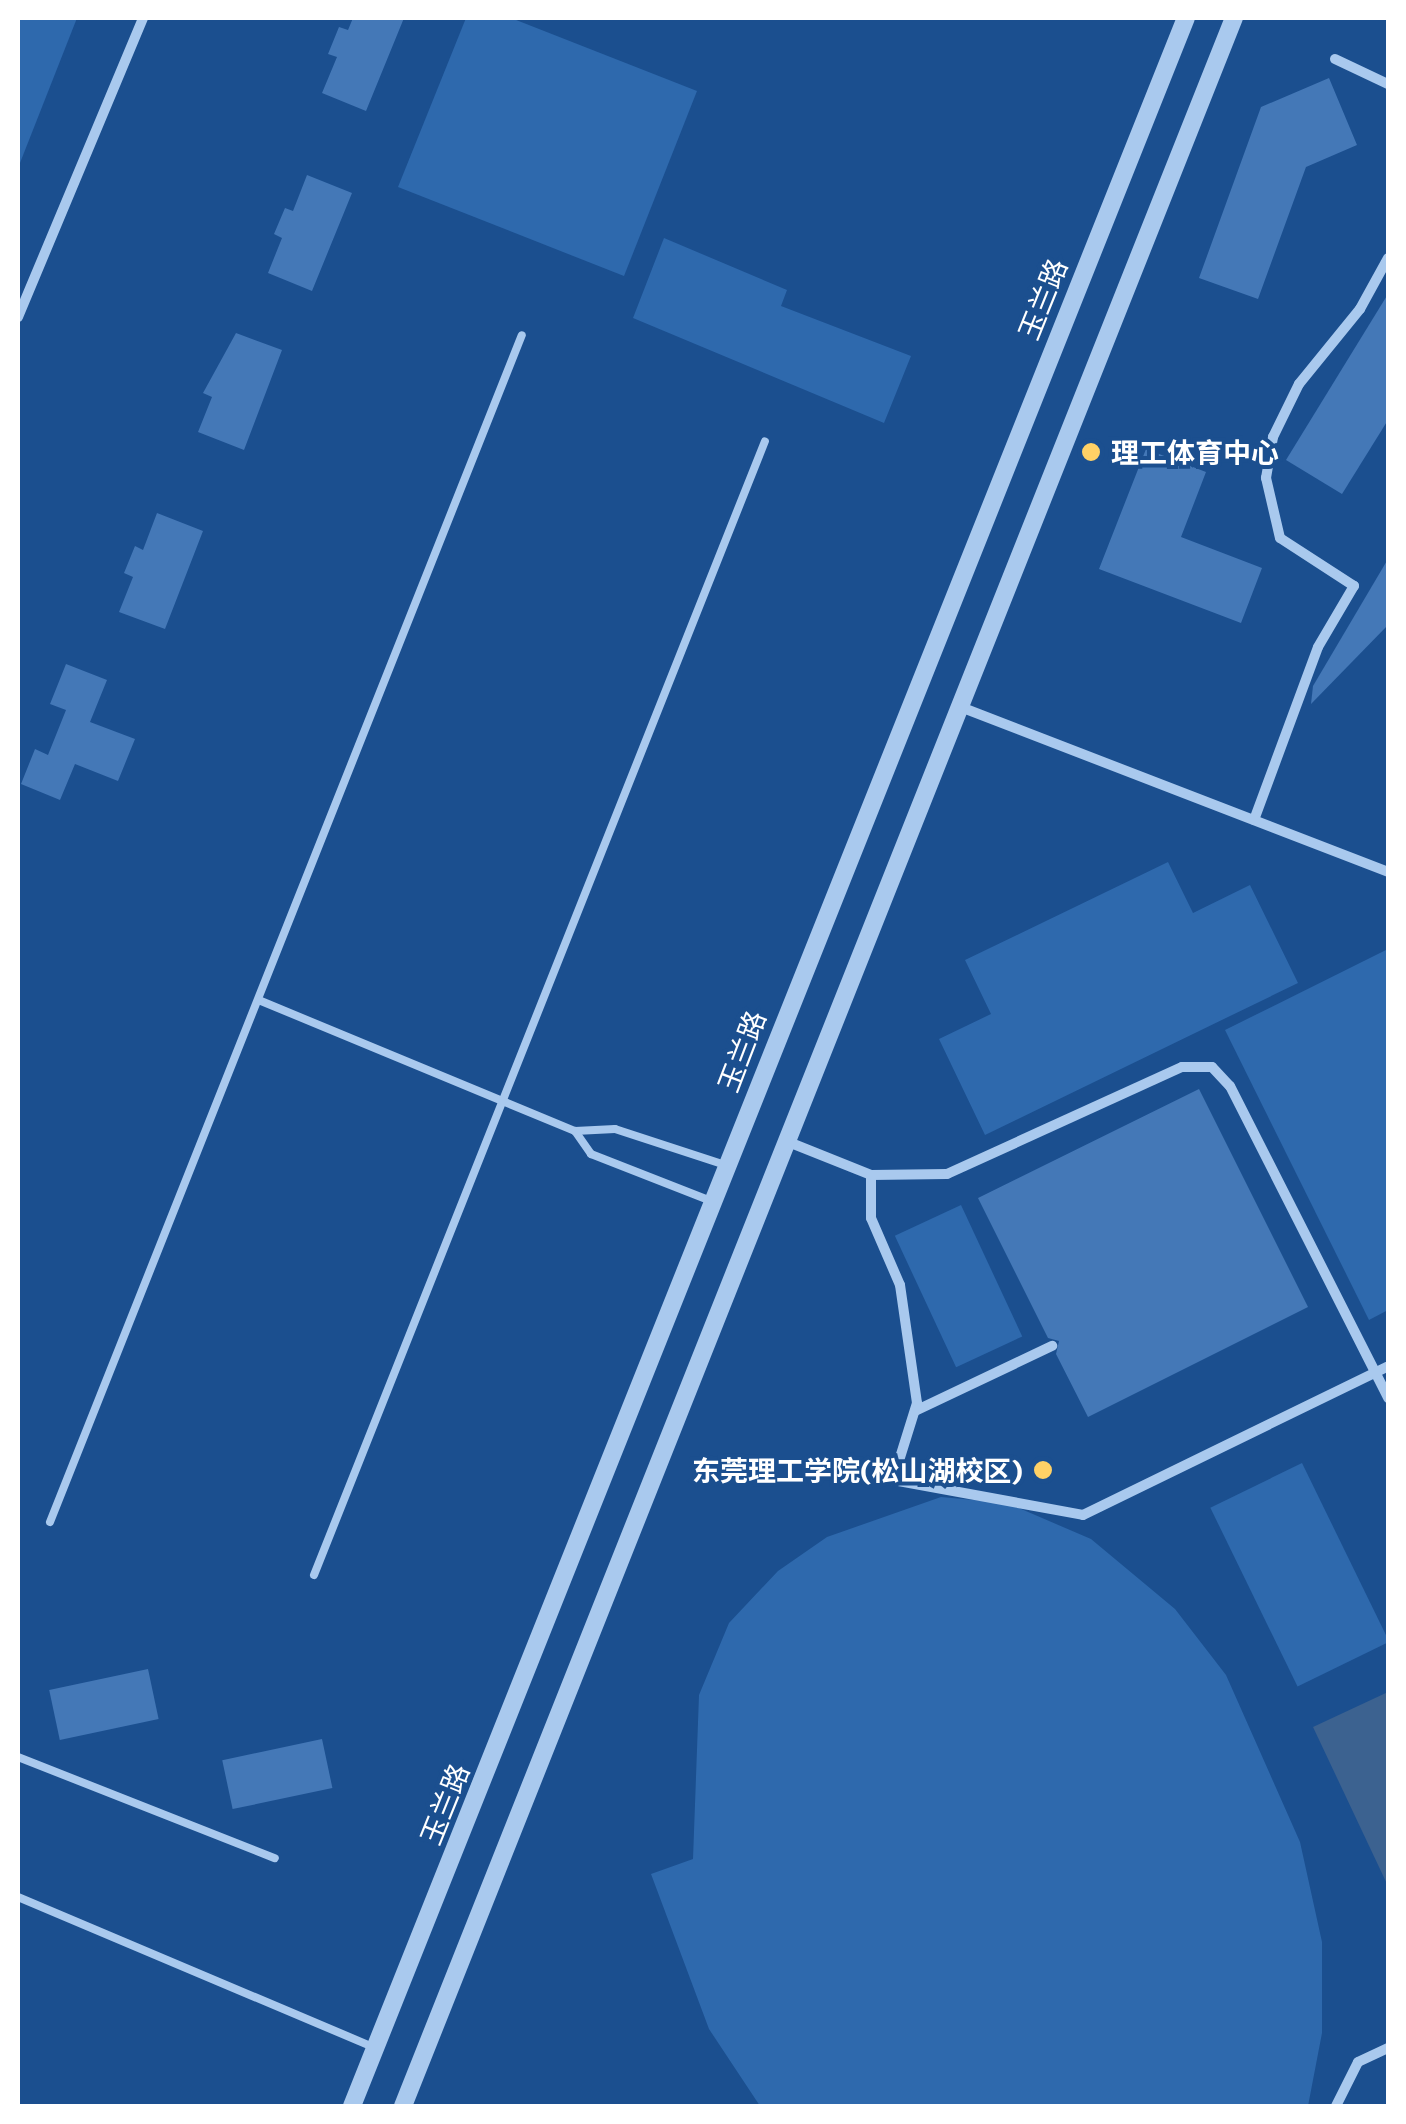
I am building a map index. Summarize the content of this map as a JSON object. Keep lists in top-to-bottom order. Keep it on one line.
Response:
{"streets":{"street":["玉兰路"]},"places":["理工体育中心","东莞理工学院(松山湖校区)"]}
